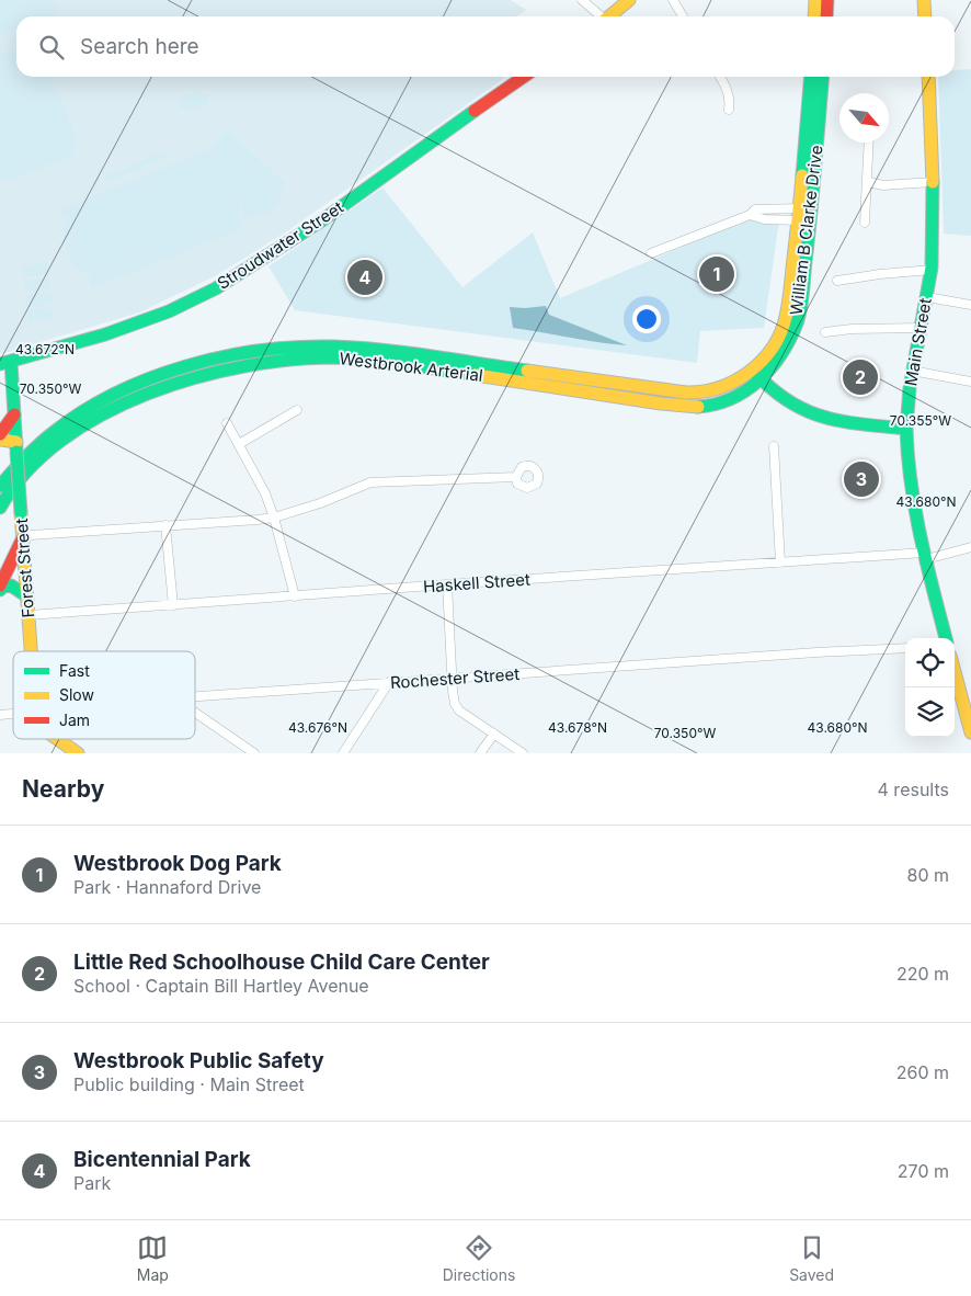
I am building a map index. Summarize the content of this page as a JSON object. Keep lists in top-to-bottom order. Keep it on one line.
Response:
{"streets":{"main road":["William B Clarke Drive","Stroudwater Street","Main Street","Westbrook Arterial","Forest Street"],"street":["Haskell Street","Rochester Street"]},"crossings":[["William B Clarke Drive","Westbrook Arterial"],["Stroudwater Street","Forest Street"],["Main Street","Haskell Street"],["Forest Street","Haskell Street"]],"legend":["Fast","Slow","Jam"],"north":"bottom right","page":{"search":"Search here","pins":["1","4","2","3"],"heading":["Nearby","4 results"],"list":[{"mark":"1","name":"Westbrook Dog Park","note":"Park · Hannaford Drive","value":"80 m"},{"mark":"2","name":"Little Red Schoolhouse Child Care Center","note":"School · Captain Bill Hartley Avenue","value":"220 m"},{"mark":"3","name":"Westbrook Public Safety","note":"Public building · Main Street","value":"260 m"},{"mark":"4","name":"Bicentennial Park","note":"Park","value":"270 m"}],"nav":["Map","Directions","Saved"]},"coordinates":["43.672°N","70.350°W","70.355°W","43.680°N","43.676°N","43.678°N"]}
